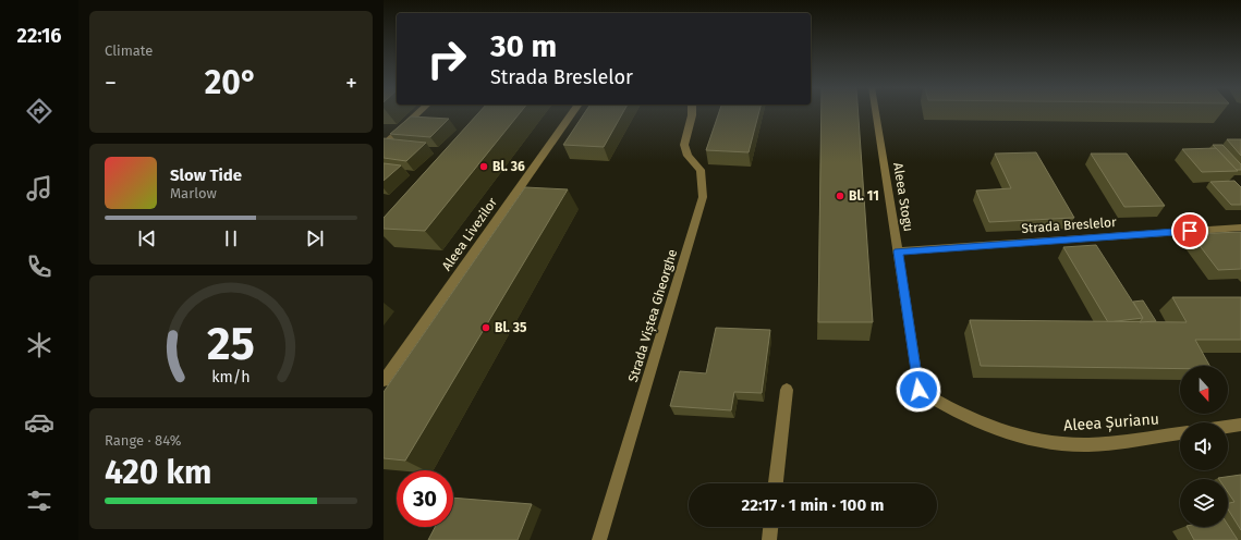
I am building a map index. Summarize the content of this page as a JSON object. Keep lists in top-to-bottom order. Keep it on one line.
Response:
{"streets":{"street":["Aleea Stogu","Strada Breslelor","Aleea Livezilor","Strada Viștea Gheorghe","Aleea Șurianu"]},"crossings":[["Aleea Stogu","Strada Breslelor"],["Aleea Stogu","Aleea Șurianu"]],"places":["Bl. 36","Bl. 11","Bl. 35"],"north":"bottom","page":{"tabs":"22:16","tile":["Climate",["Range · 84%","420 km"]],"turn":["30 m","Strada Breslelor"],"heat":["−","20°","+"],"song":["Slow Tide","Marlow"],"limit":"30","trip":"22:17 · 1 min · 100 m","gauge":["25","km/h"]}}
